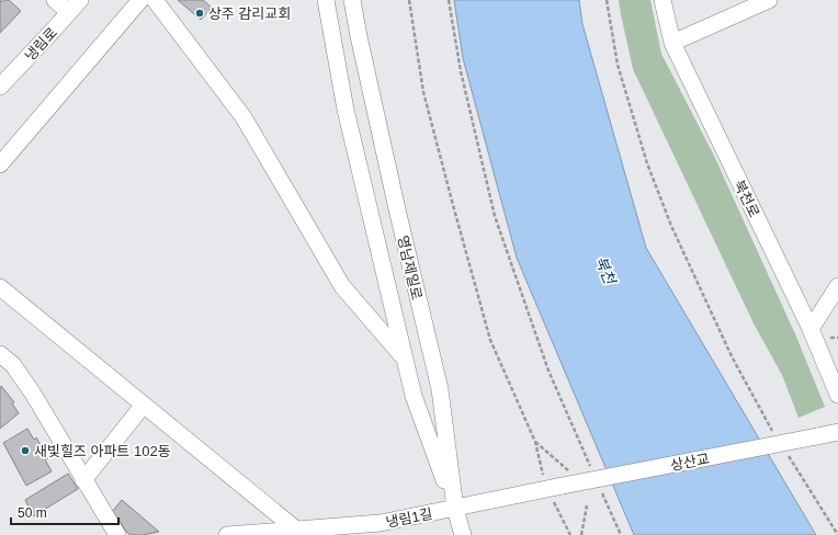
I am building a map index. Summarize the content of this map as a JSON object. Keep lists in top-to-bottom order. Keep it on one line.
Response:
{"streets":{"street":["냉림로","북천로","영남제일로","상산교","냉림1길"]},"crossings":[["영남제일로","냉림1길"],["상산교","냉림1길"]],"water":["북천"],"places":["상주 감리교회","새빛힐즈 아파트 102동"],"scale_bar":"50 m"}
